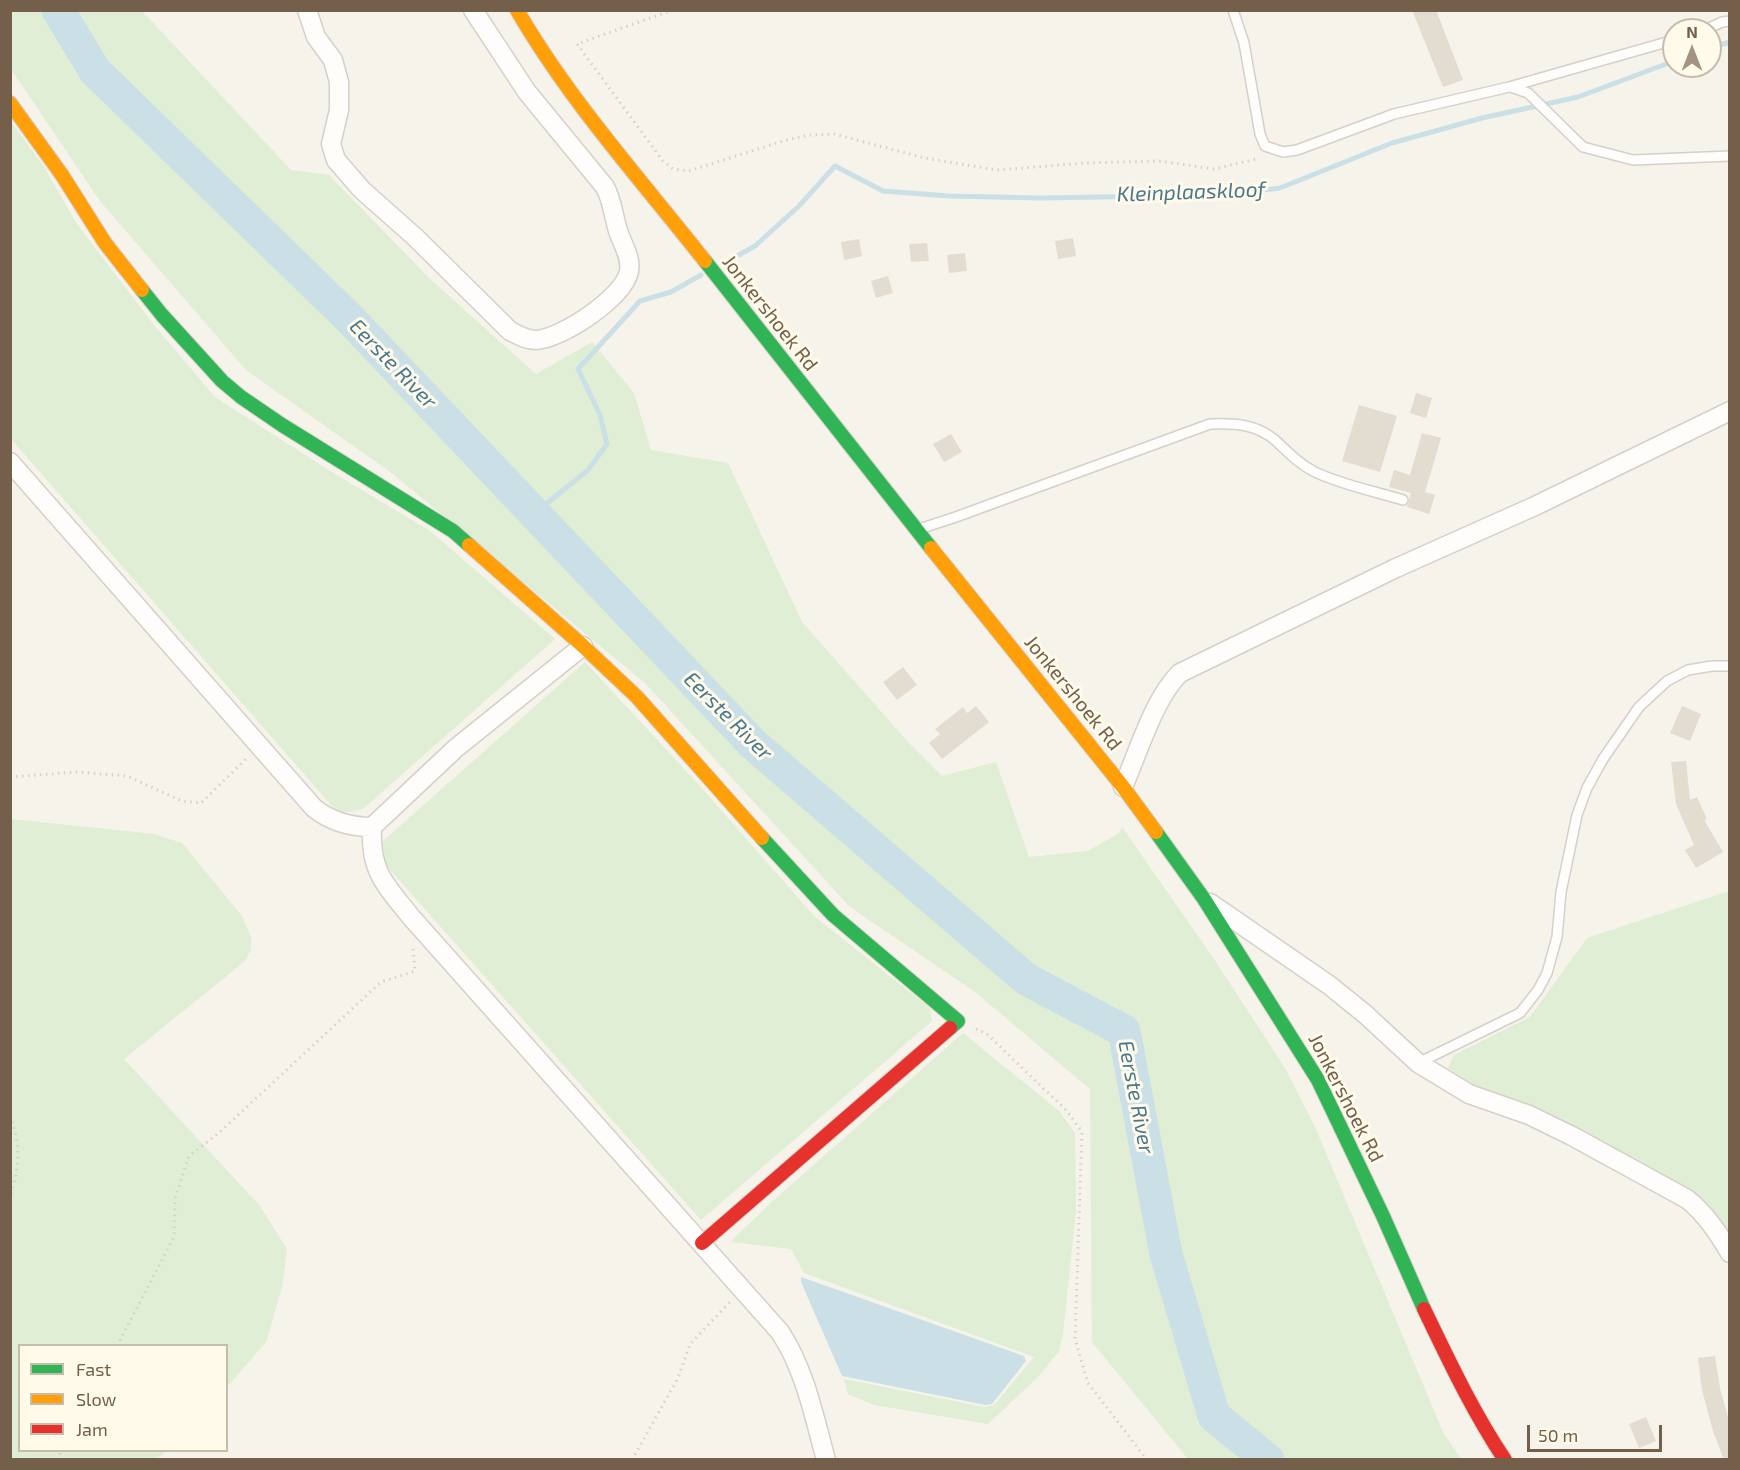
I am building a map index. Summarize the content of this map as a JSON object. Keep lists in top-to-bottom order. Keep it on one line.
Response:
{"streets":{"street":["Jonkershoek Rd"]},"water":["Kleinplaaskloof","Eerste River"],"legend":["Fast","Slow","Jam"],"scale_bar":"50 m","north":"top"}
